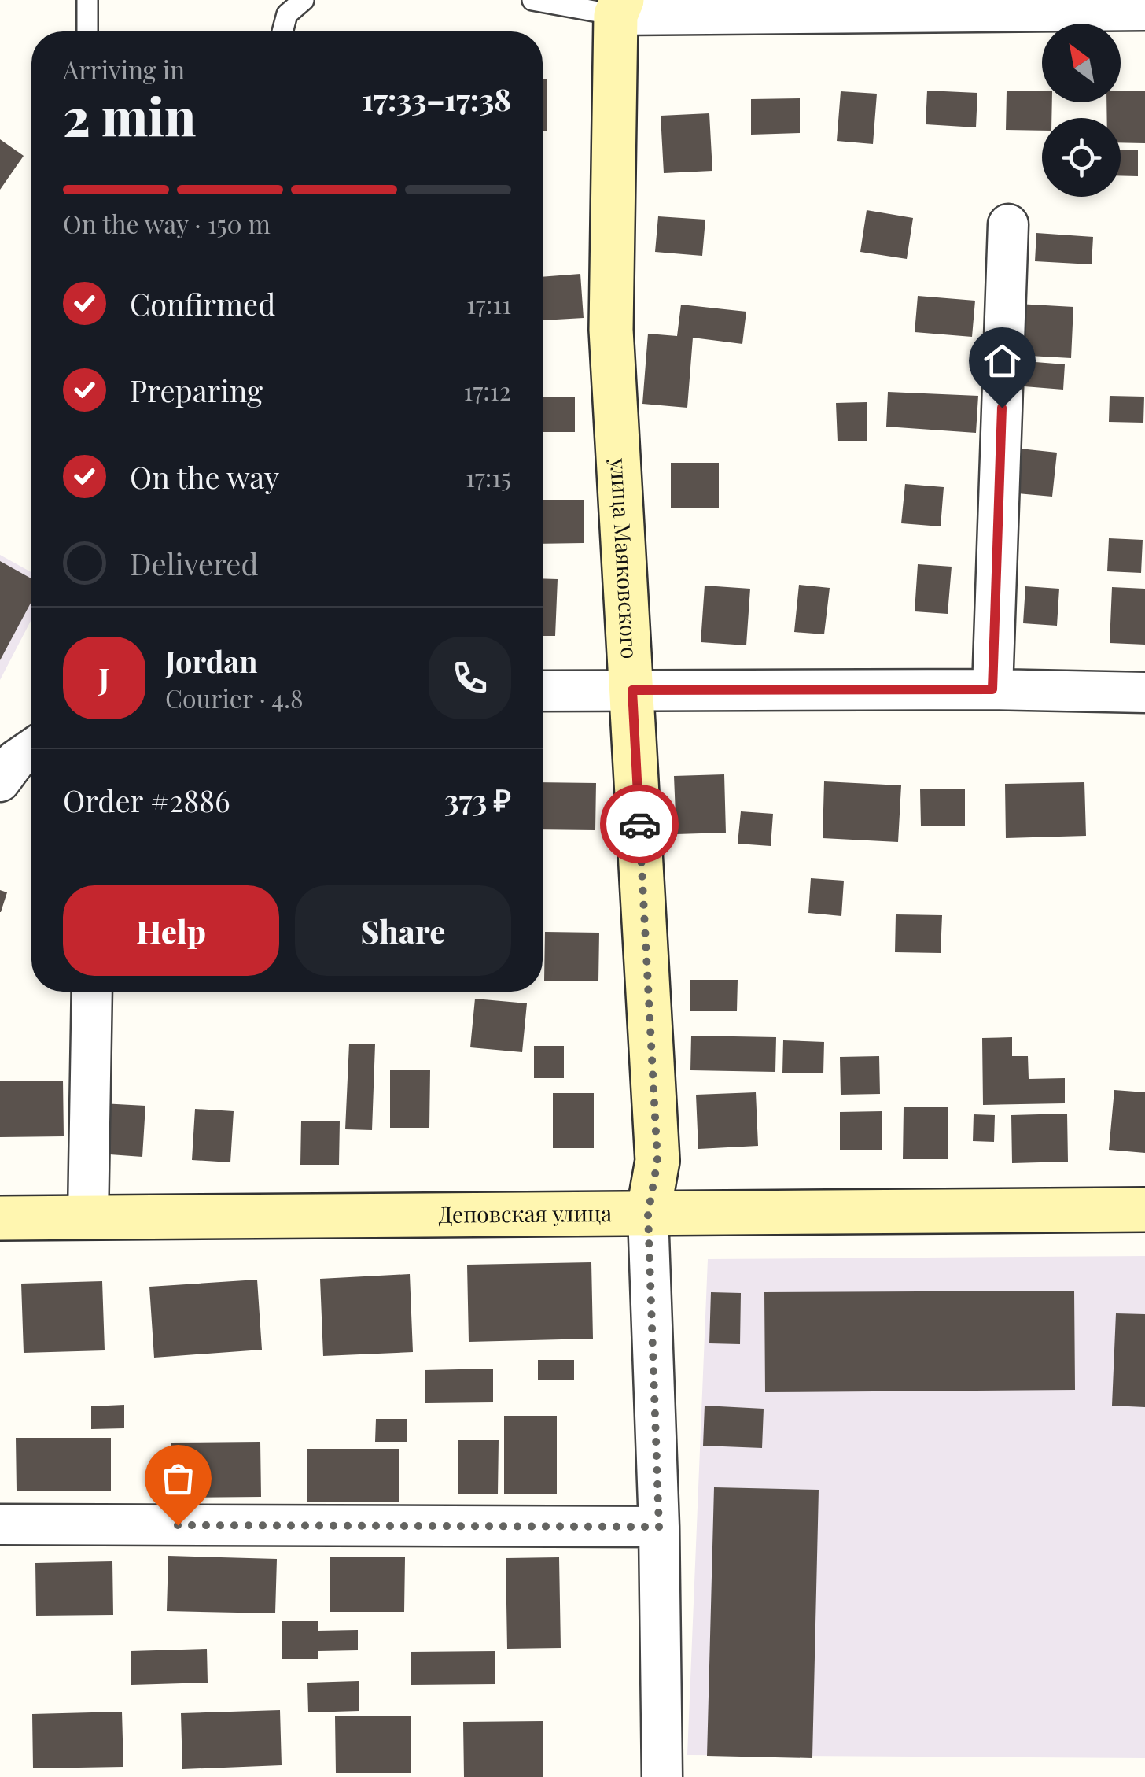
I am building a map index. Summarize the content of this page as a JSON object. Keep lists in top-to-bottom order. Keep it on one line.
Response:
{"streets":{"street":["улица Маяковского","Деповская улица"]},"crossings":[["улица Маяковского","Деповская улица"]],"north":"top left","page":{"heading":["2 min","Arriving in","17:33–17:38"],"panel":["Jordan","Courier · 4.8","Order #2886","373 ₽"],"bar":"On the way · 150 m","list":[["Confirmed","17:11"],["Preparing","17:12"],["On the way","17:15"],"Delivered"],"round":"J","buttons":["Help","Share"]}}
